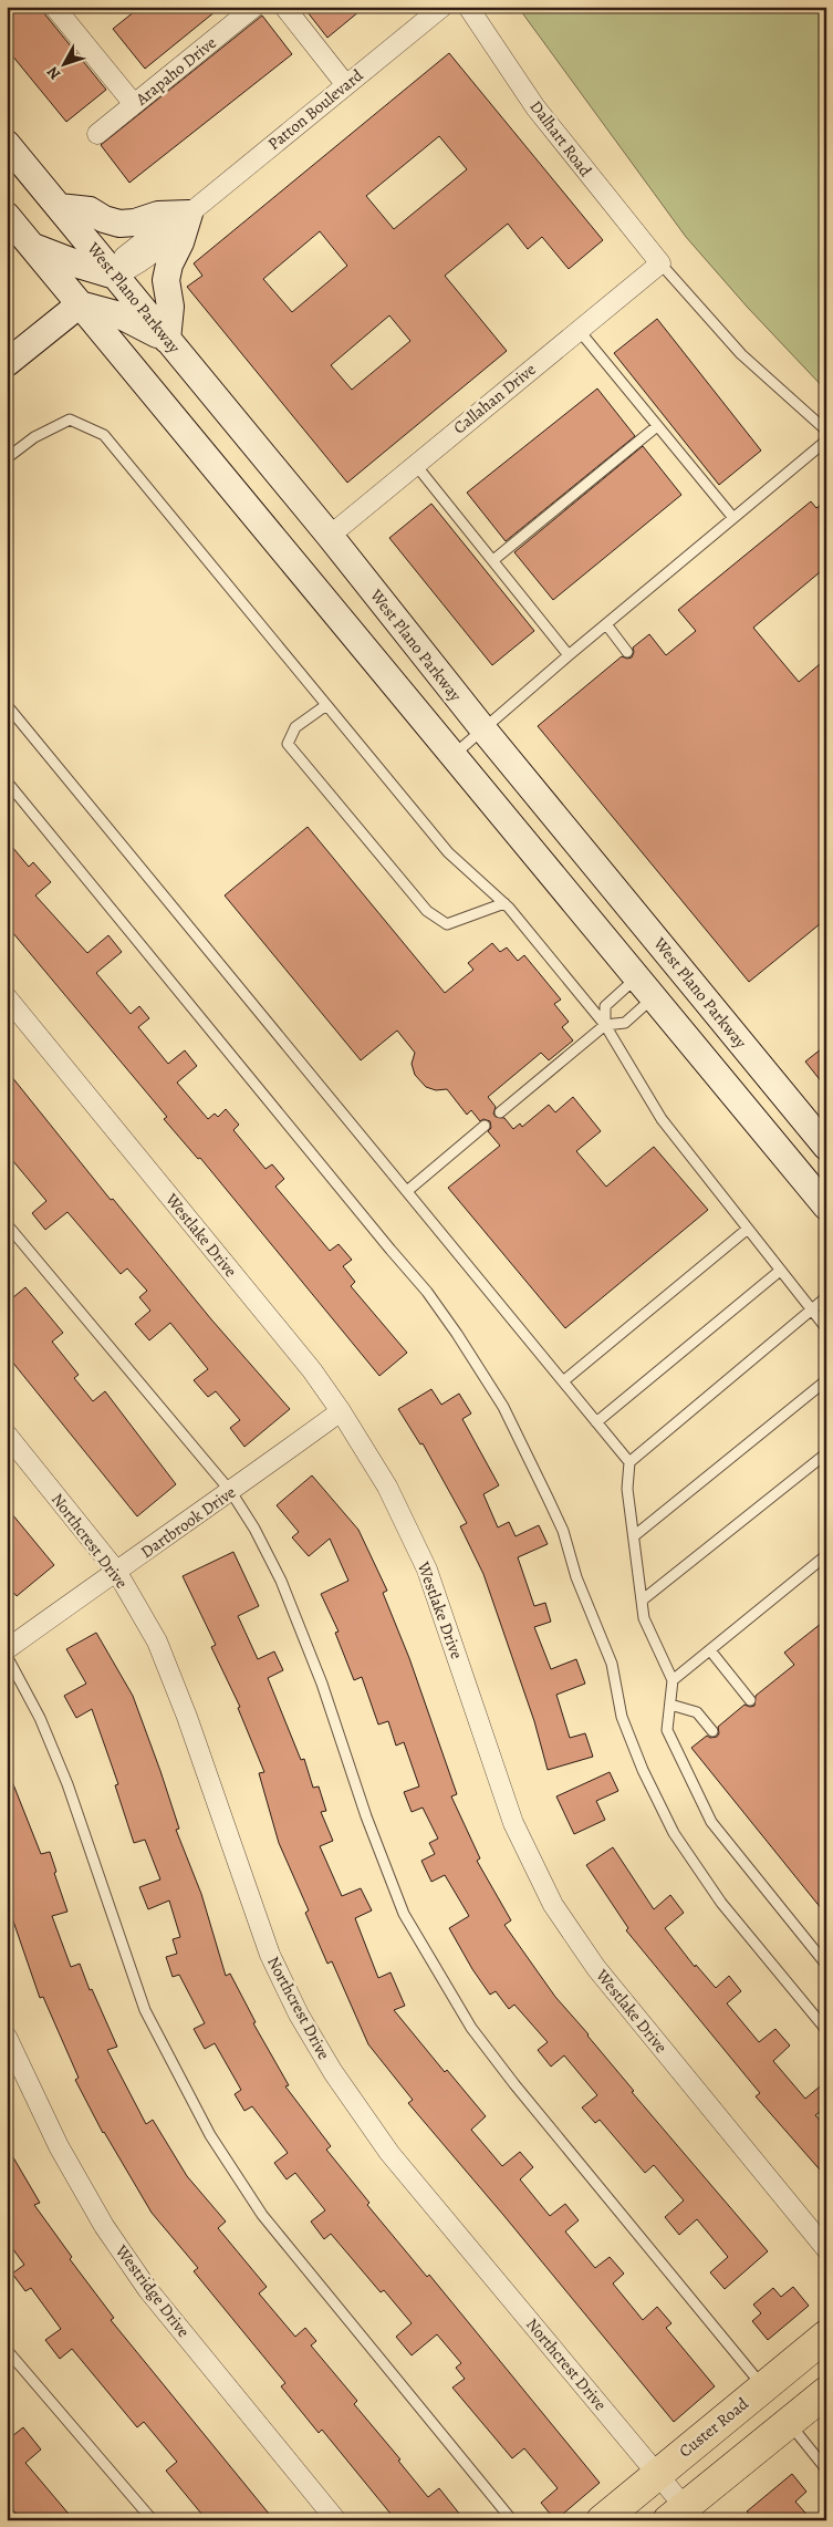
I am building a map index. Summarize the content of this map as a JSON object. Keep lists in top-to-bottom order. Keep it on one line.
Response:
{"streets":{"main road":["West Plano Parkway","Custer Road"],"street":["Arapaho Drive","Patton Boulevard","Dalhart Road","Callahan Drive","Westlake Drive","Dartbrook Drive","Northcrest Drive","Westridge Drive"]},"crossings":[["Patton Boulevard","West Plano Parkway"],["Dalhart Road","Callahan Drive"],["West Plano Parkway","Callahan Drive"],["Westlake Drive","Dartbrook Drive"],["Dartbrook Drive","Northcrest Drive"],["Northcrest Drive","Custer Road"]],"north":"bottom left"}
